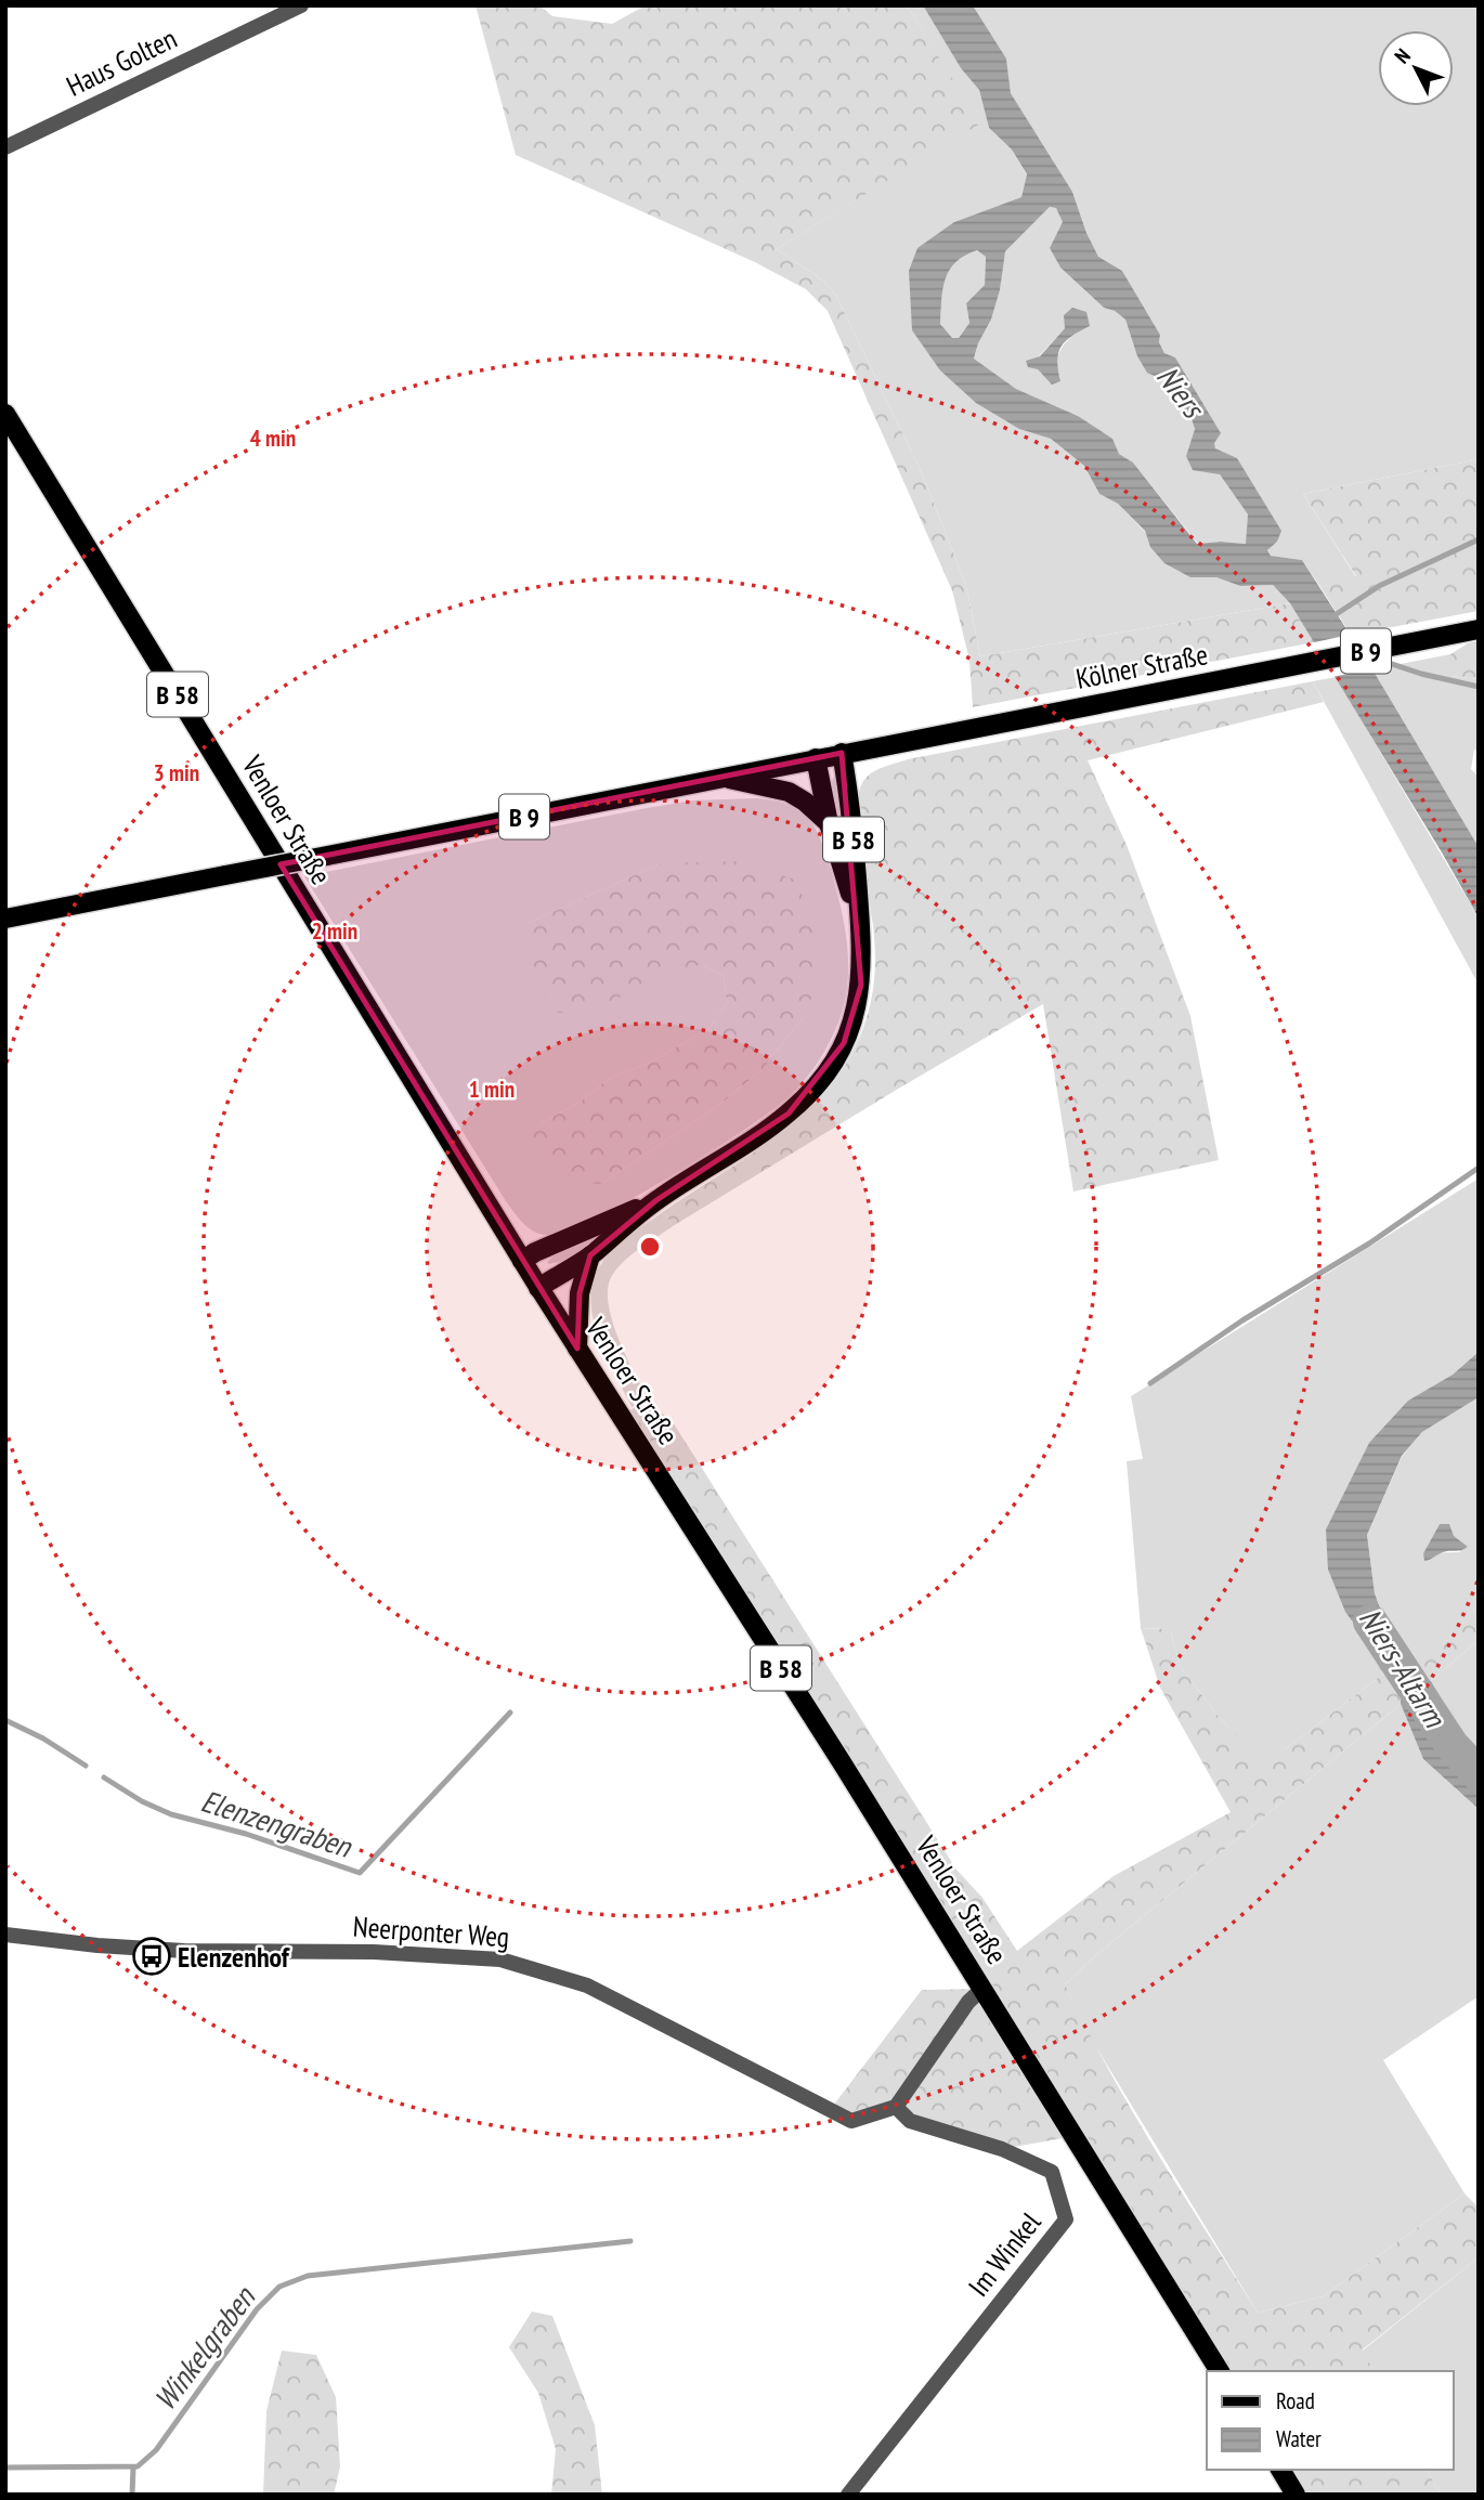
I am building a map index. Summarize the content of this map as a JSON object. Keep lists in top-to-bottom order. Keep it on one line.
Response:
{"streets":{"main road":["B 9","Kölner Straße","B 58","Venloer Straße"],"street":["Haus Golten","Neerponter Weg","Im Winkel"]},"crossings":[["B 9","Kölner Straße"],["B 9","B 58"],["Kölner Straße","B 58"],["B 58","Venloer Straße"],["Neerponter Weg","Im Winkel"]],"water":["Niers","Niers-Altarm","Elenzengraben","Winkelgraben"],"places":{"bus stop":["Elenzenhof"]},"legend":["Road","Water"],"north":"top left","rings":["4 min","3 min","2 min","1 min"]}
